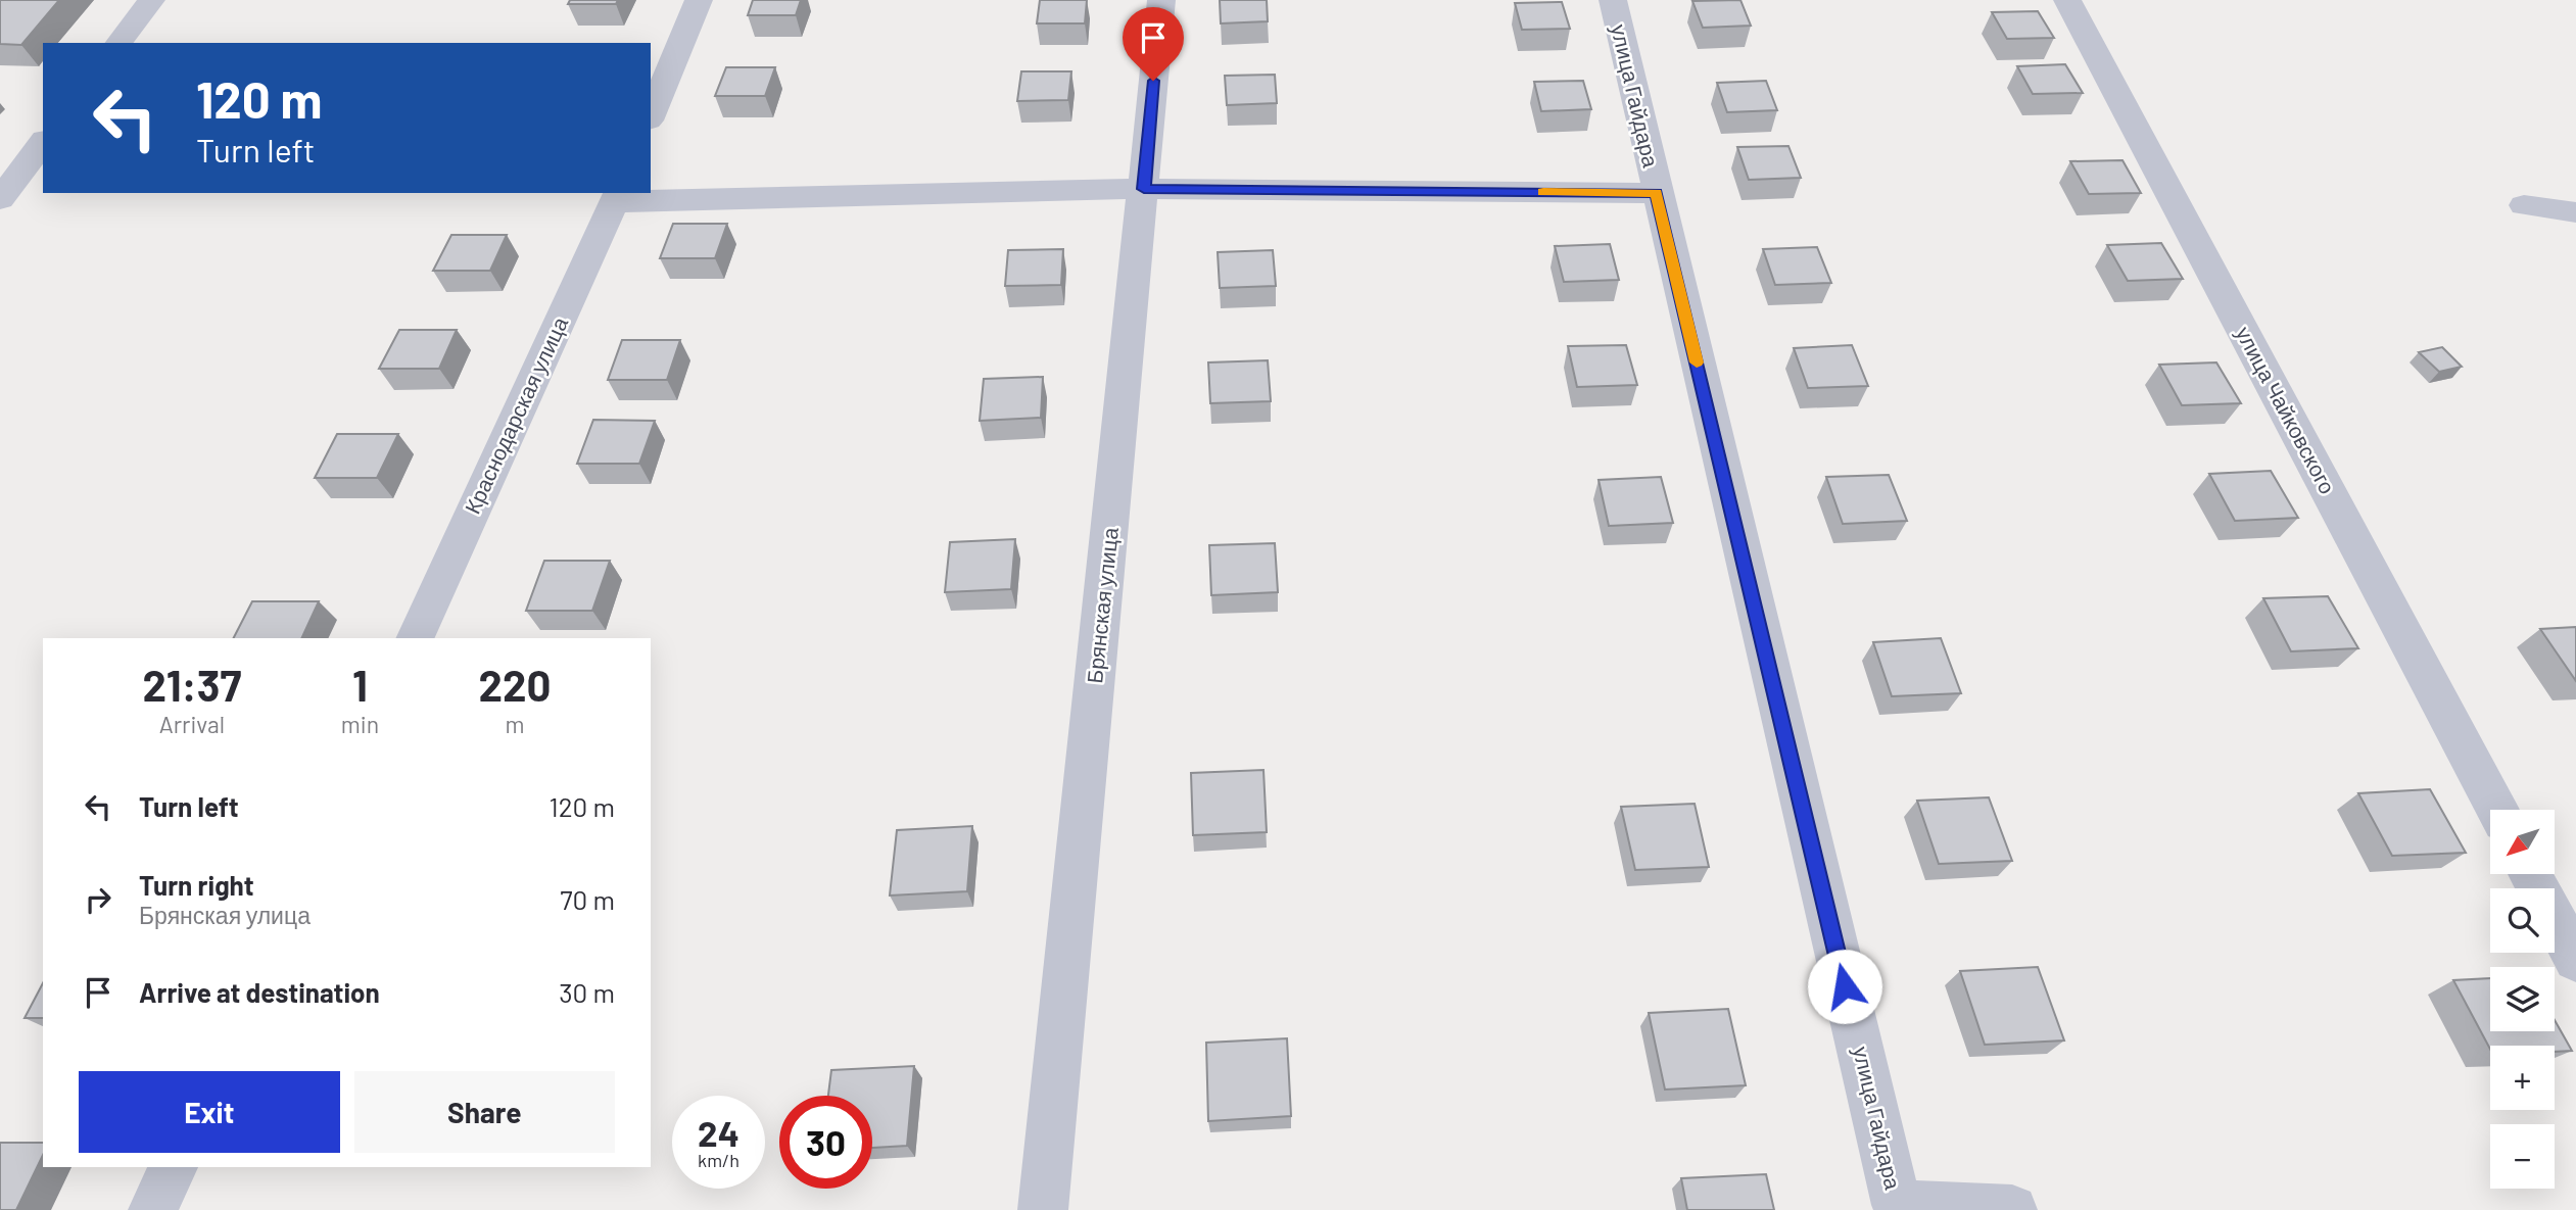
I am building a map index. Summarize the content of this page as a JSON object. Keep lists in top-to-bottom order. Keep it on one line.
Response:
{"streets":{"street":["улица Гайдара","улица Чайковского","Краснодарская улица","Брянская улица"]},"north":"bottom left","page":{"turn":["120 m","Turn left"],"eta":["21:37","Arrival","1","min","220","m"],"list":[{"name":"Turn left","value":"120 m"},{"name":"Turn right","note":"Брянская улица","value":"70 m"},{"name":"Arrive at destination","value":"30 m"}],"map_buttons":["+","−"],"buttons":["Exit","Share"],"speed":"24 km/h","limit":"30"}}
